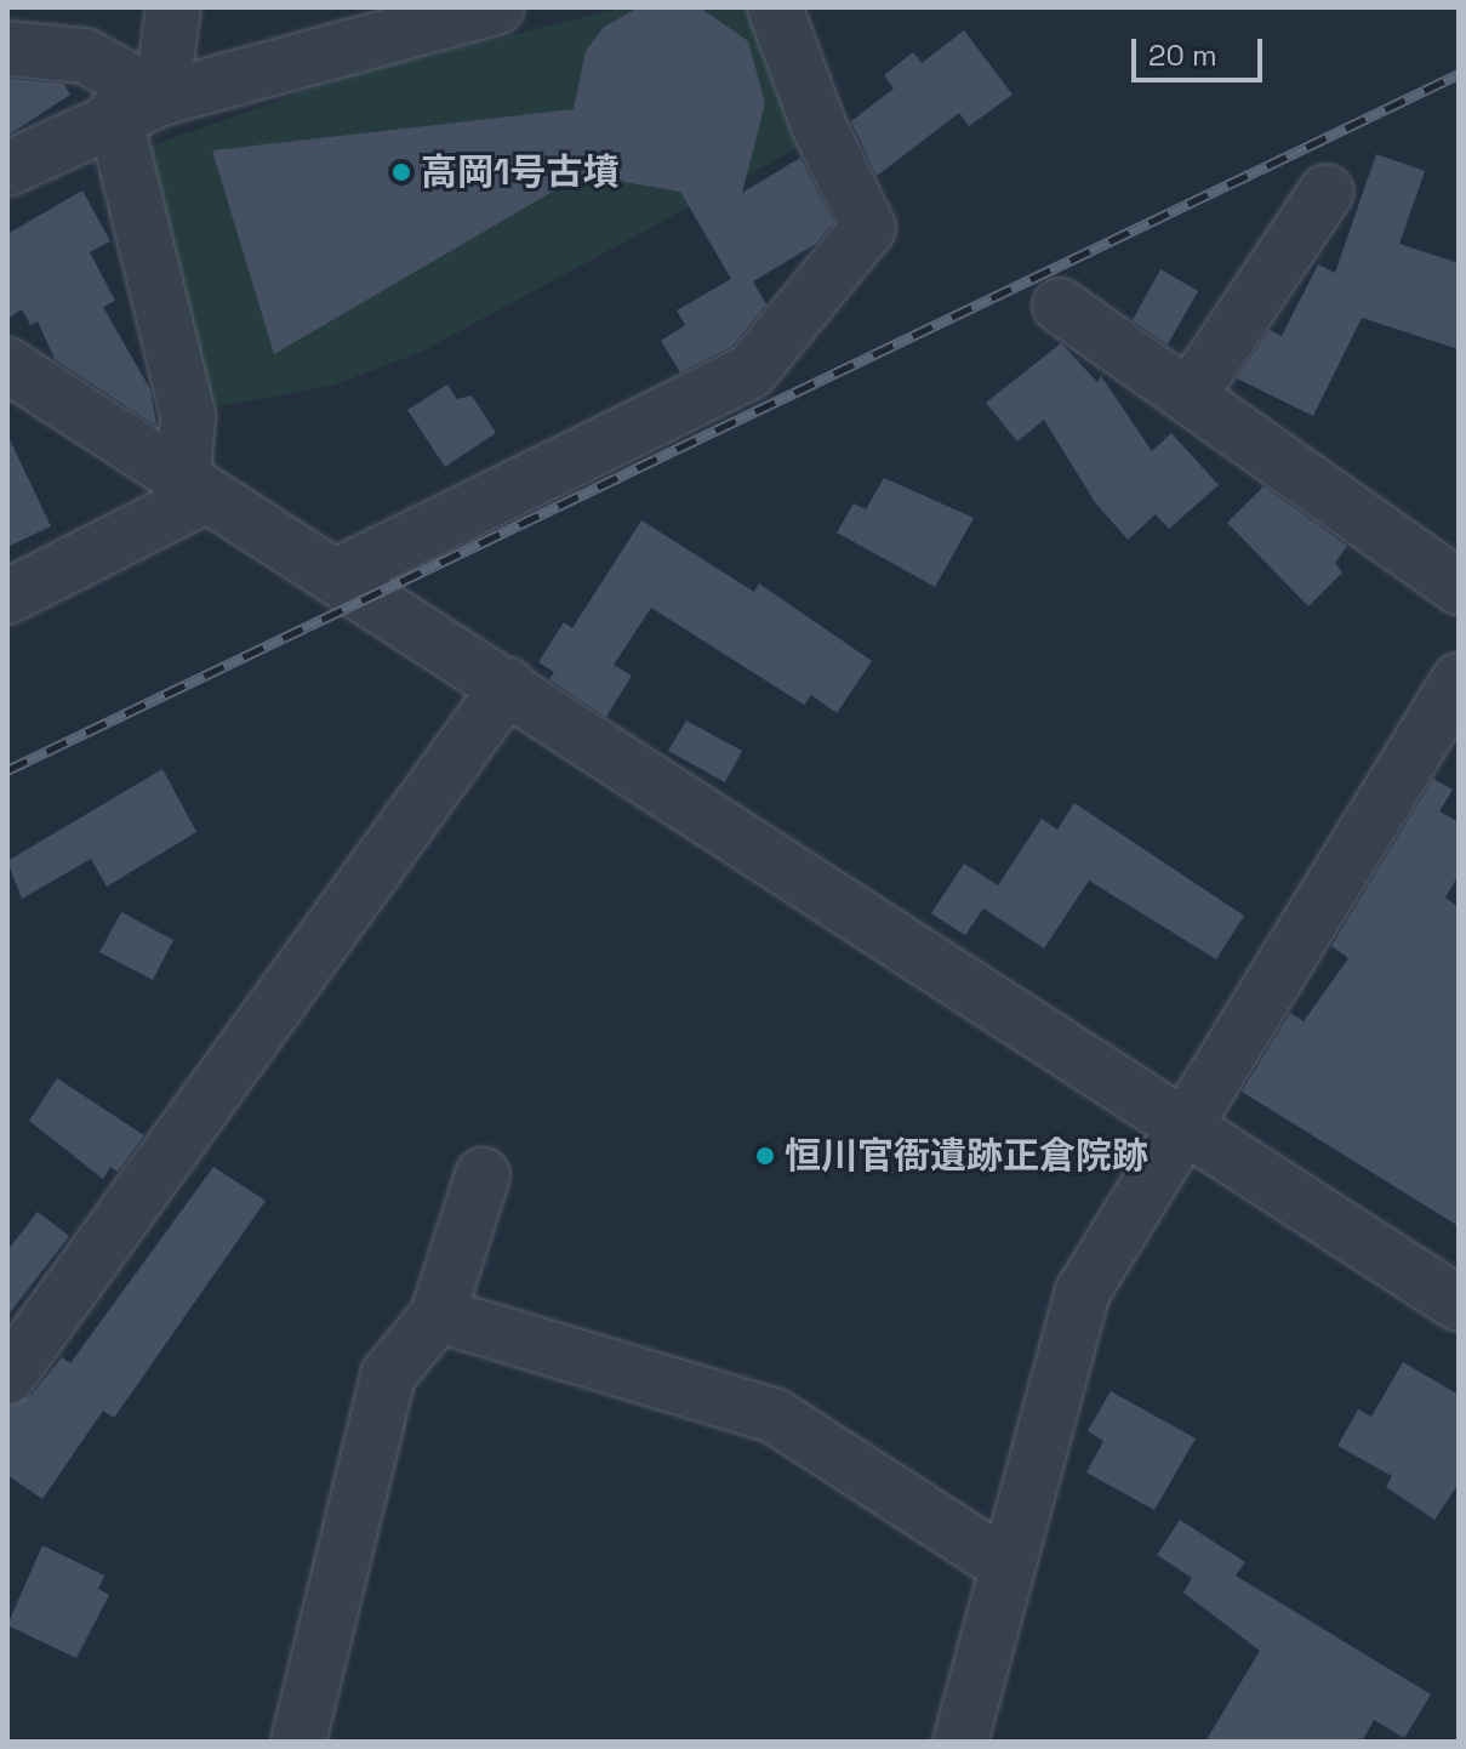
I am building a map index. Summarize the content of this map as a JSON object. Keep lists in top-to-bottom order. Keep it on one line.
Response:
{"places":["高岡1号古墳","恒川官衙遺跡正倉院跡"],"scale_bar":"20 m"}
